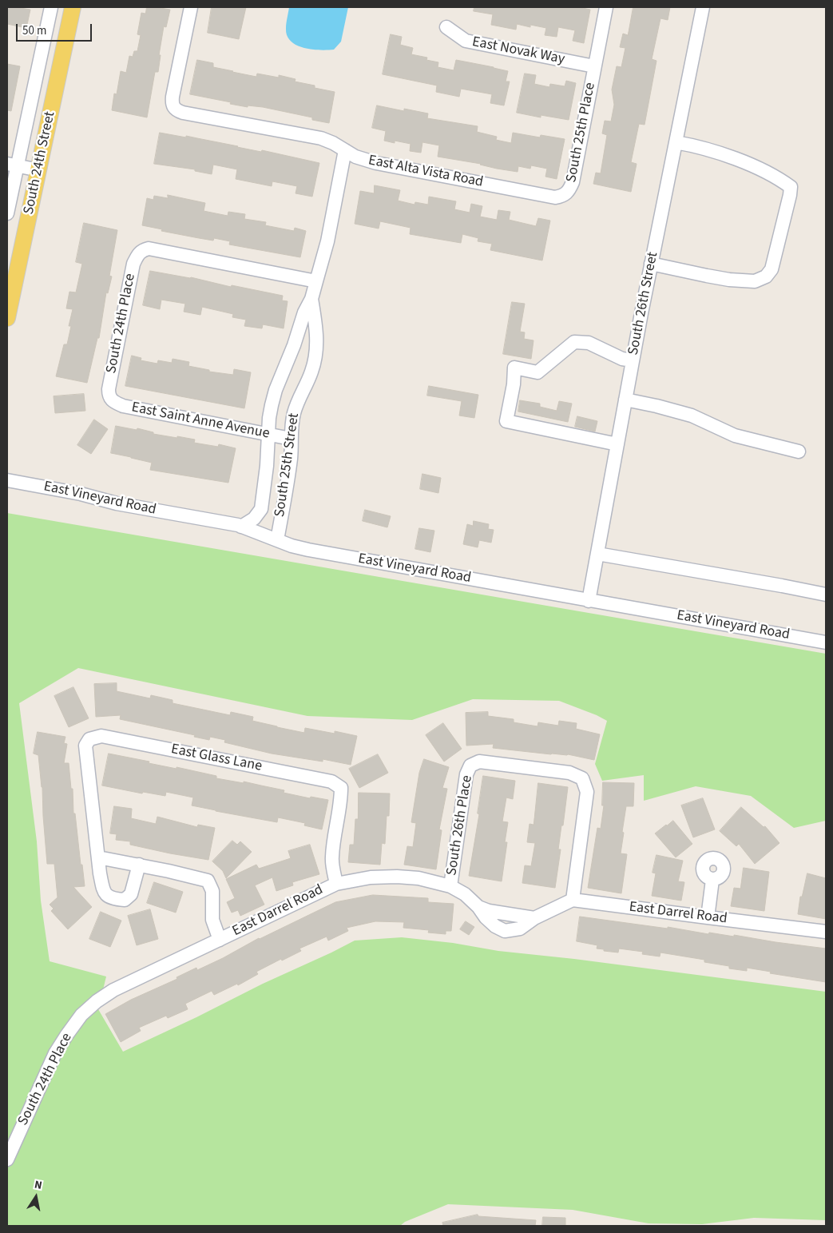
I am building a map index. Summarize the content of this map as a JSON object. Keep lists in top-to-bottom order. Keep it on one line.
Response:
{"streets":{"main road":["South 24th Street"],"street":["East Novak Way","South 25th Place","East Alta Vista Road","South 26th Street","South 24th Place","East Saint Anne Avenue","South 25th Street","East Vineyard Road","East Glass Lane","South 26th Place","East Darrel Road"]},"crossings":[["East Novak Way","South 25th Place"],["South 25th Place","East Alta Vista Road"],["East Alta Vista Road","South 25th Street"],["South 26th Street","East Vineyard Road"],["South 24th Place","East Saint Anne Avenue"],["South 24th Place","South 25th Street"],["South 24th Place","East Darrel Road"],["East Saint Anne Avenue","South 25th Street"],["South 25th Street","East Vineyard Road"],["East Glass Lane","East Darrel Road"],["South 26th Place","East Darrel Road"]],"scale_bar":"50 m","north":"top"}
